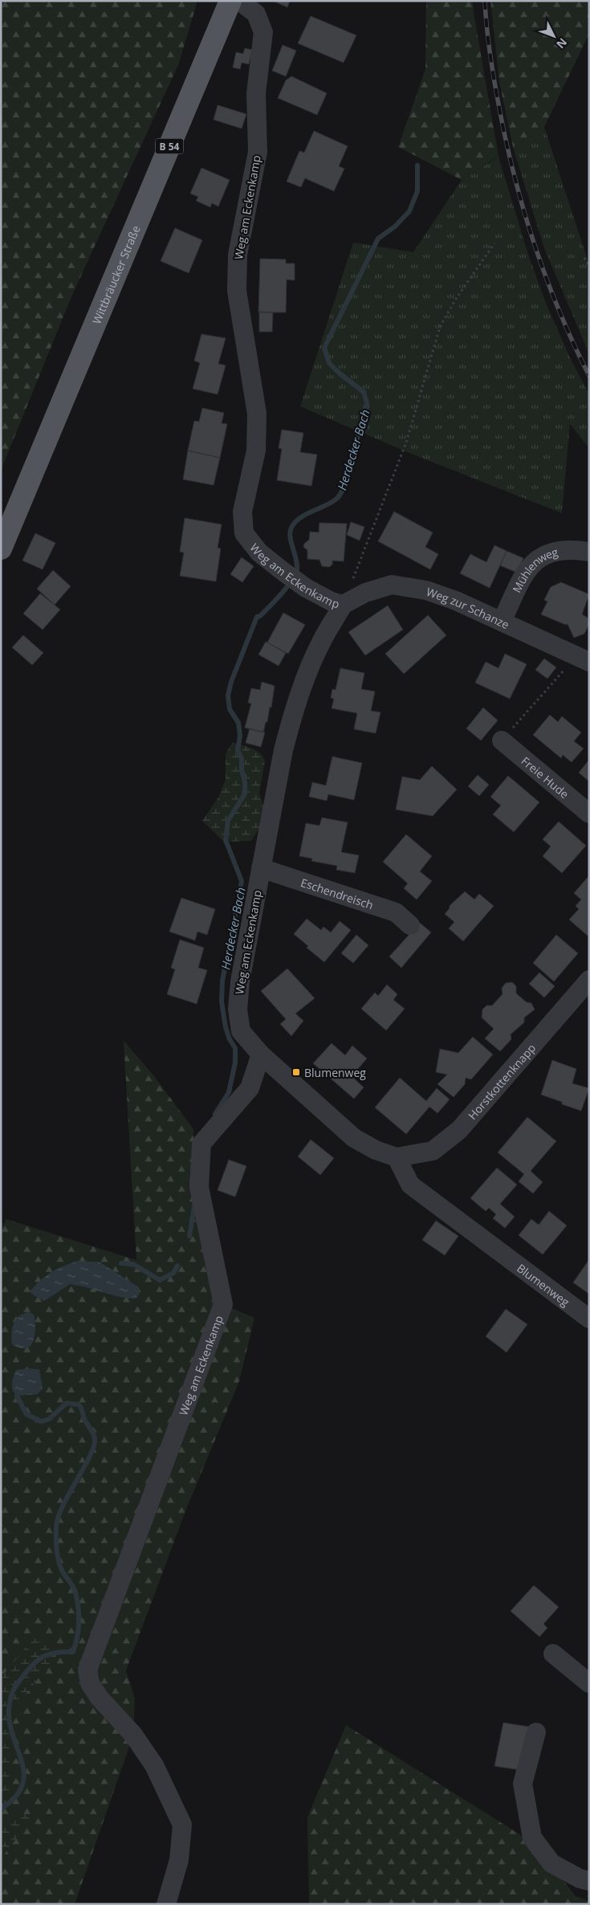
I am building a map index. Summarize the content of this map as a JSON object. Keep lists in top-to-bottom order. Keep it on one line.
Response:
{"streets":{"main road":["B 54","Wittbräucker Straße"],"street":["Weg am Eckenkamp","Mühlenweg","Weg zur Schanze","Freie Hude","Eschendreisch","Horstkottenknapp","Blumenweg"]},"crossings":[["Weg am Eckenkamp","Weg zur Schanze"],["Weg am Eckenkamp","Eschendreisch"],["Mühlenweg","Weg zur Schanze"],["Horstkottenknapp","Blumenweg"]],"water":["Herdecker Bach"],"places":{"transit":["Blumenweg"]},"north":"bottom right"}
